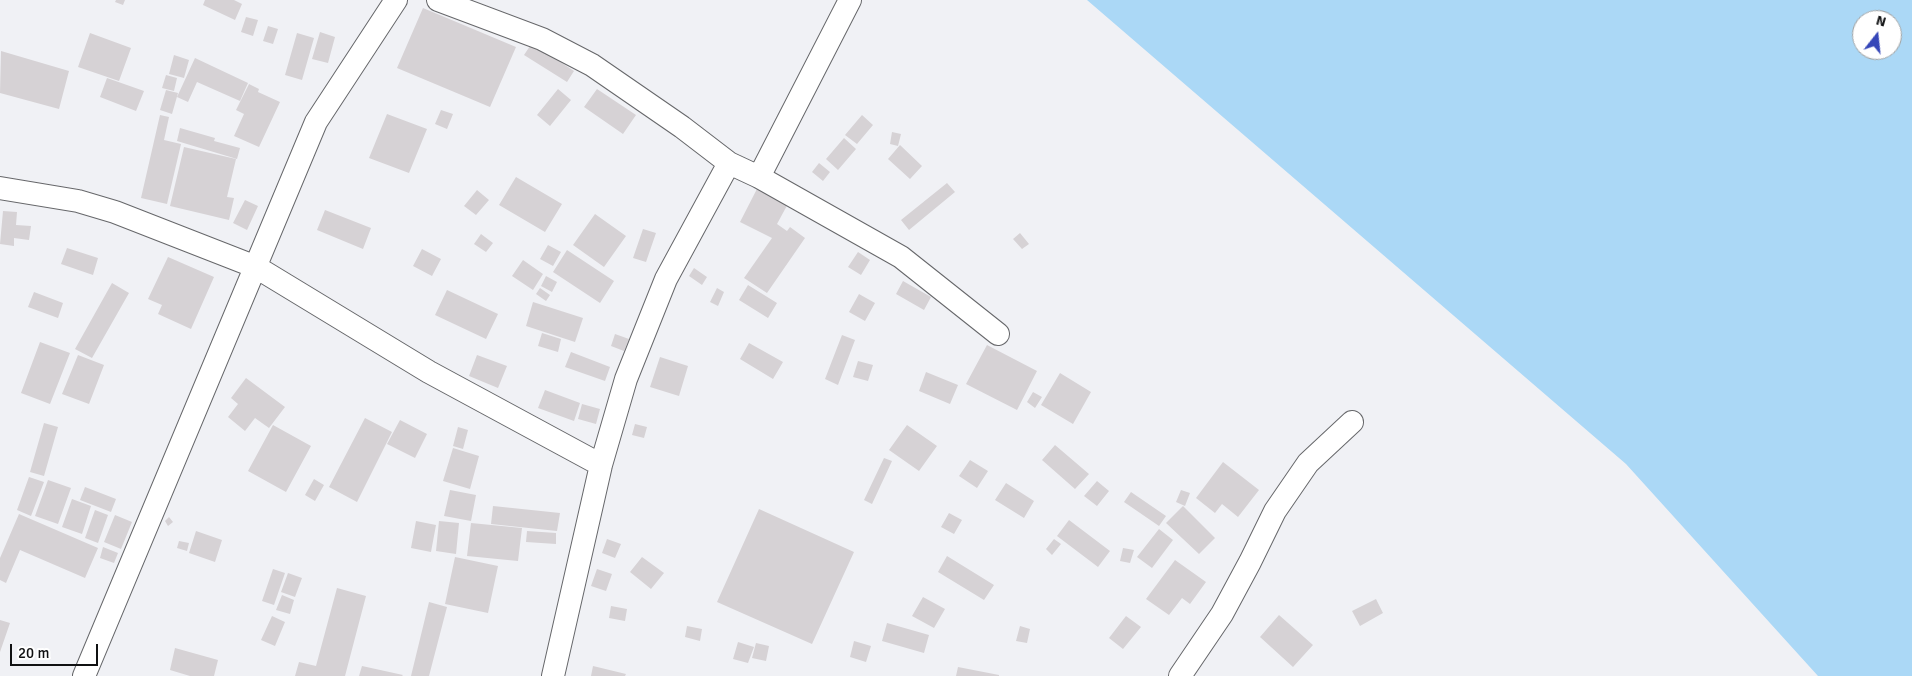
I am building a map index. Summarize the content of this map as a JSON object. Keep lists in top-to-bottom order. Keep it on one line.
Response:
{"scale_bar":"20 m","north":"top"}
